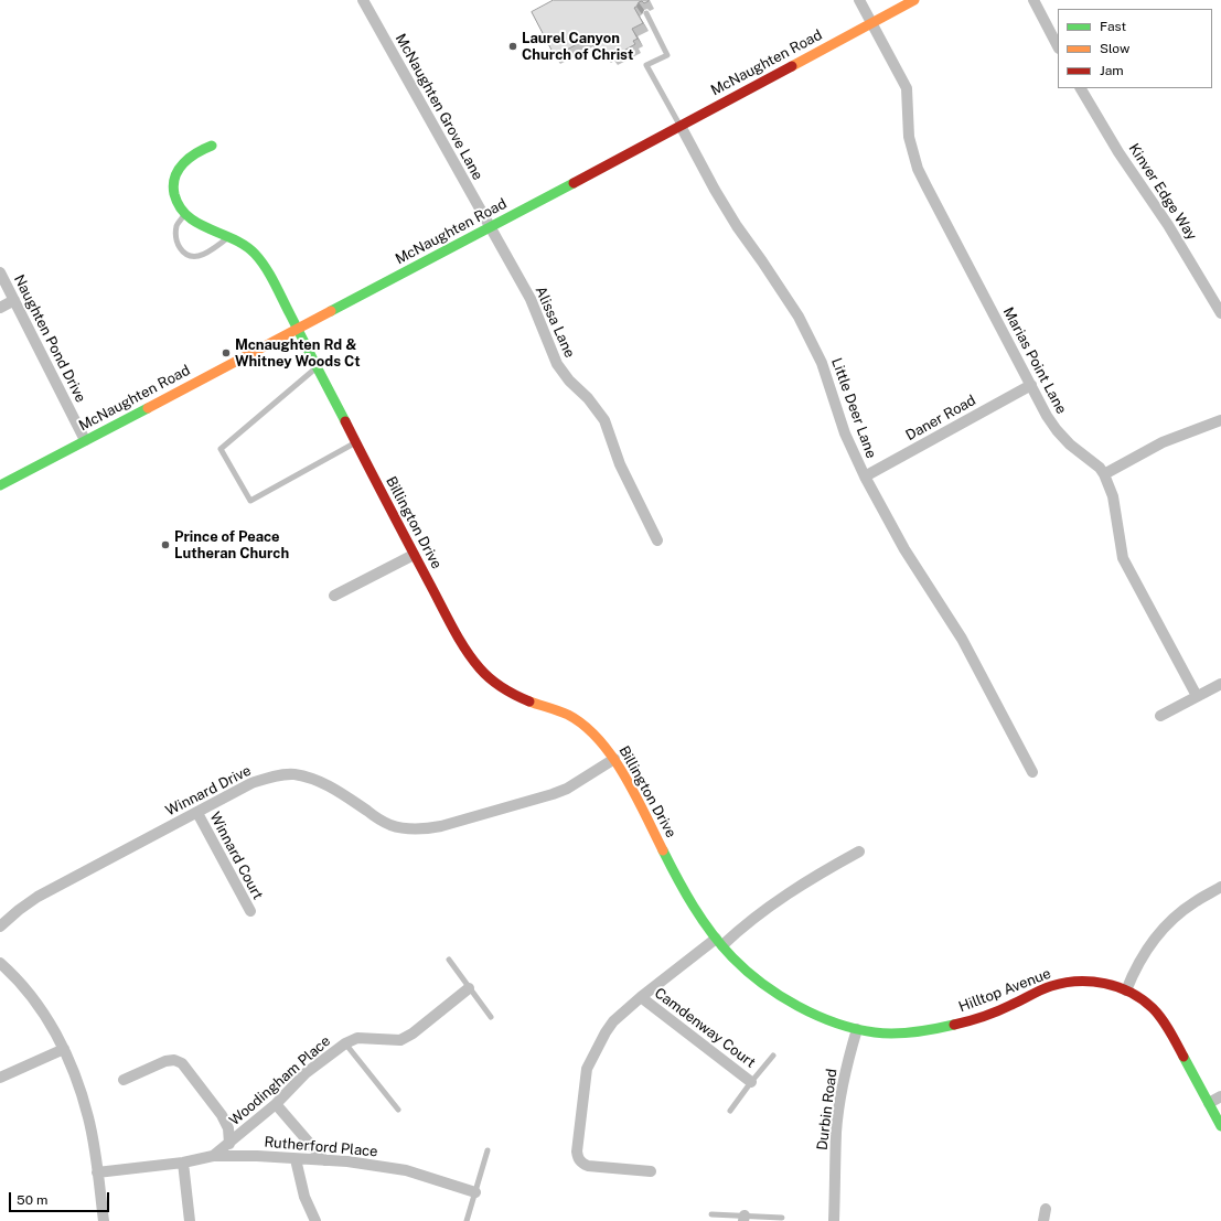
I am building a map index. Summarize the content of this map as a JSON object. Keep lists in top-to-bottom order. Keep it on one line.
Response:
{"streets":{"street":["McNaughten Road","McNaughten Grove Lane","Kinver Edge Way","Alissa Lane","Naughten Pond Drive","Marias Point Lane","Little Deer Lane","Daner Road","Billington Drive","Winnard Drive","Winnard Court","Hilltop Avenue","Camdenway Court","Woodingham Place","Durbin Road","Rutherford Place"]},"crossings":[["McNaughten Road","McNaughten Grove Lane"],["McNaughten Road","Alissa Lane"],["McNaughten Road","Naughten Pond Drive"],["McNaughten Road","Marias Point Lane"],["McNaughten Road","Little Deer Lane"],["McNaughten Road","Billington Drive"],["McNaughten Grove Lane","Alissa Lane"],["Marias Point Lane","Daner Road"],["Little Deer Lane","Daner Road"],["Billington Drive","Winnard Drive"],["Billington Drive","Hilltop Avenue"],["Billington Drive","Camdenway Court"],["Billington Drive","Durbin Road"],["Winnard Drive","Winnard Court"],["Hilltop Avenue","Durbin Road"],["Woodingham Place","Rutherford Place"]],"places":["Laurel Canyon Church of Christ","Mcnaughten Rd & Whitney Woods Ct","Prince of Peace Lutheran Church"],"legend":["Fast","Slow","Jam"],"scale_bar":"50 m"}
